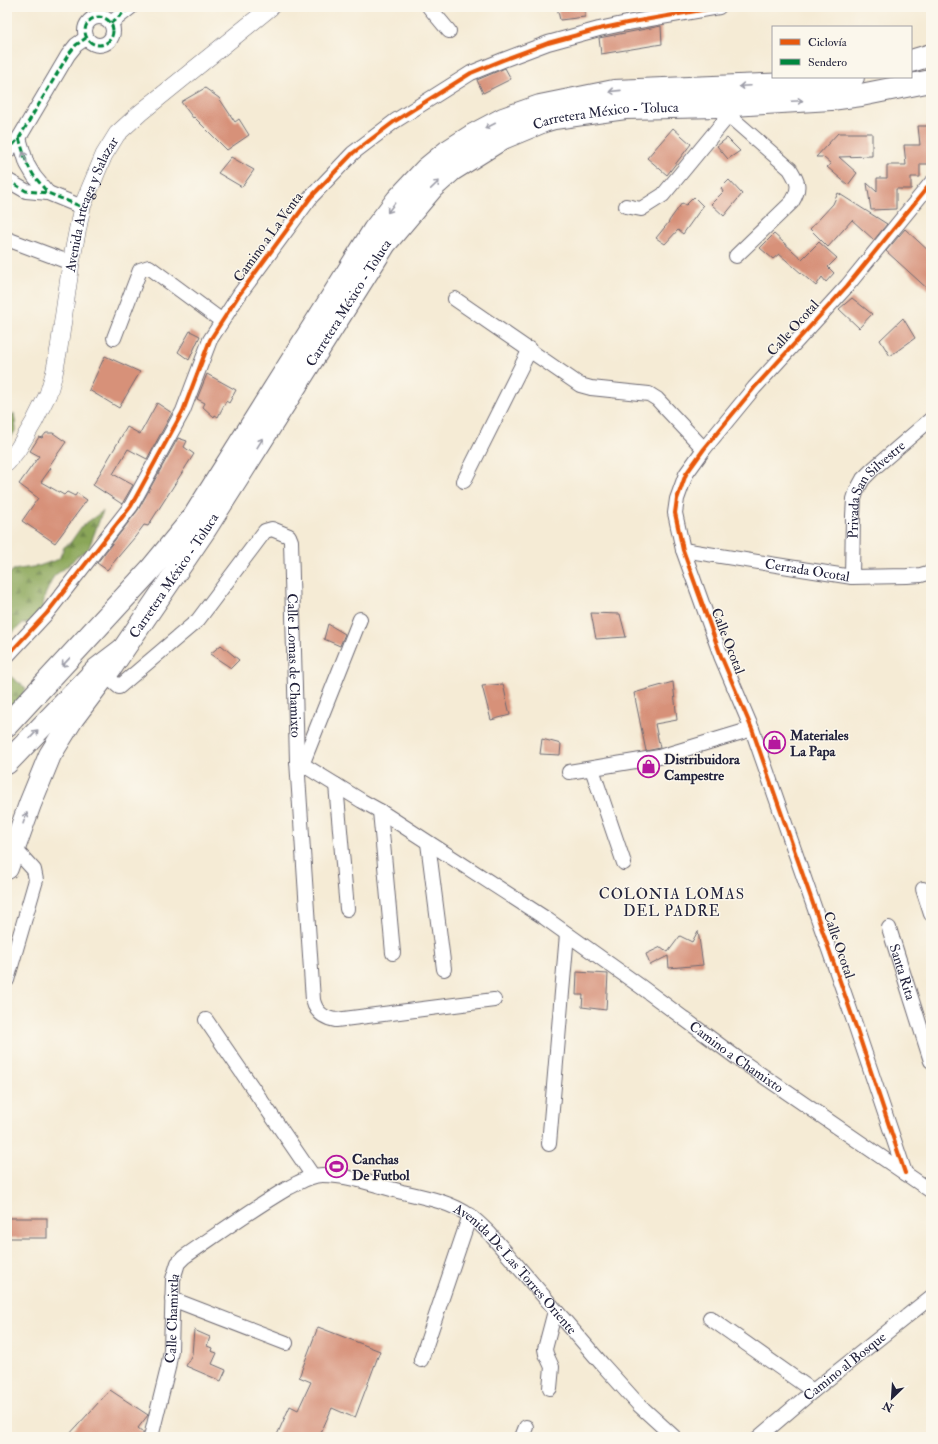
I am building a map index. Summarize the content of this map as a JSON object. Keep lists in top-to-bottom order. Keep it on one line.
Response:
{"streets":{"main road":["Carretera México - Toluca"],"street":["Avenida Arteaga y Salazar","Camino a La Venta","Calle Ocotal","Privada San Silvestre","Cerrada Ocotal","Calle Lomas de Chamixto","Santa Rita","Camino a Chamixto","Avenida De Las Torres Oriente","Calle Chamixtla","Camino al Bosque"]},"crossings":[["Carretera México - Toluca","Calle Lomas de Chamixto"],["Calle Ocotal","Cerrada Ocotal"],["Calle Ocotal","Camino a Chamixto"],["Privada San Silvestre","Cerrada Ocotal"],["Avenida De Las Torres Oriente","Calle Chamixtla"]],"districts":["COLONIA LOMAS DEL PADRE"],"places":{"shop":["Materiales La Papa","Distribuidora Campestre"],"sports":["Canchas De Futbol"]},"legend":["Ciclovía","Sendero"],"north":"bottom left"}
